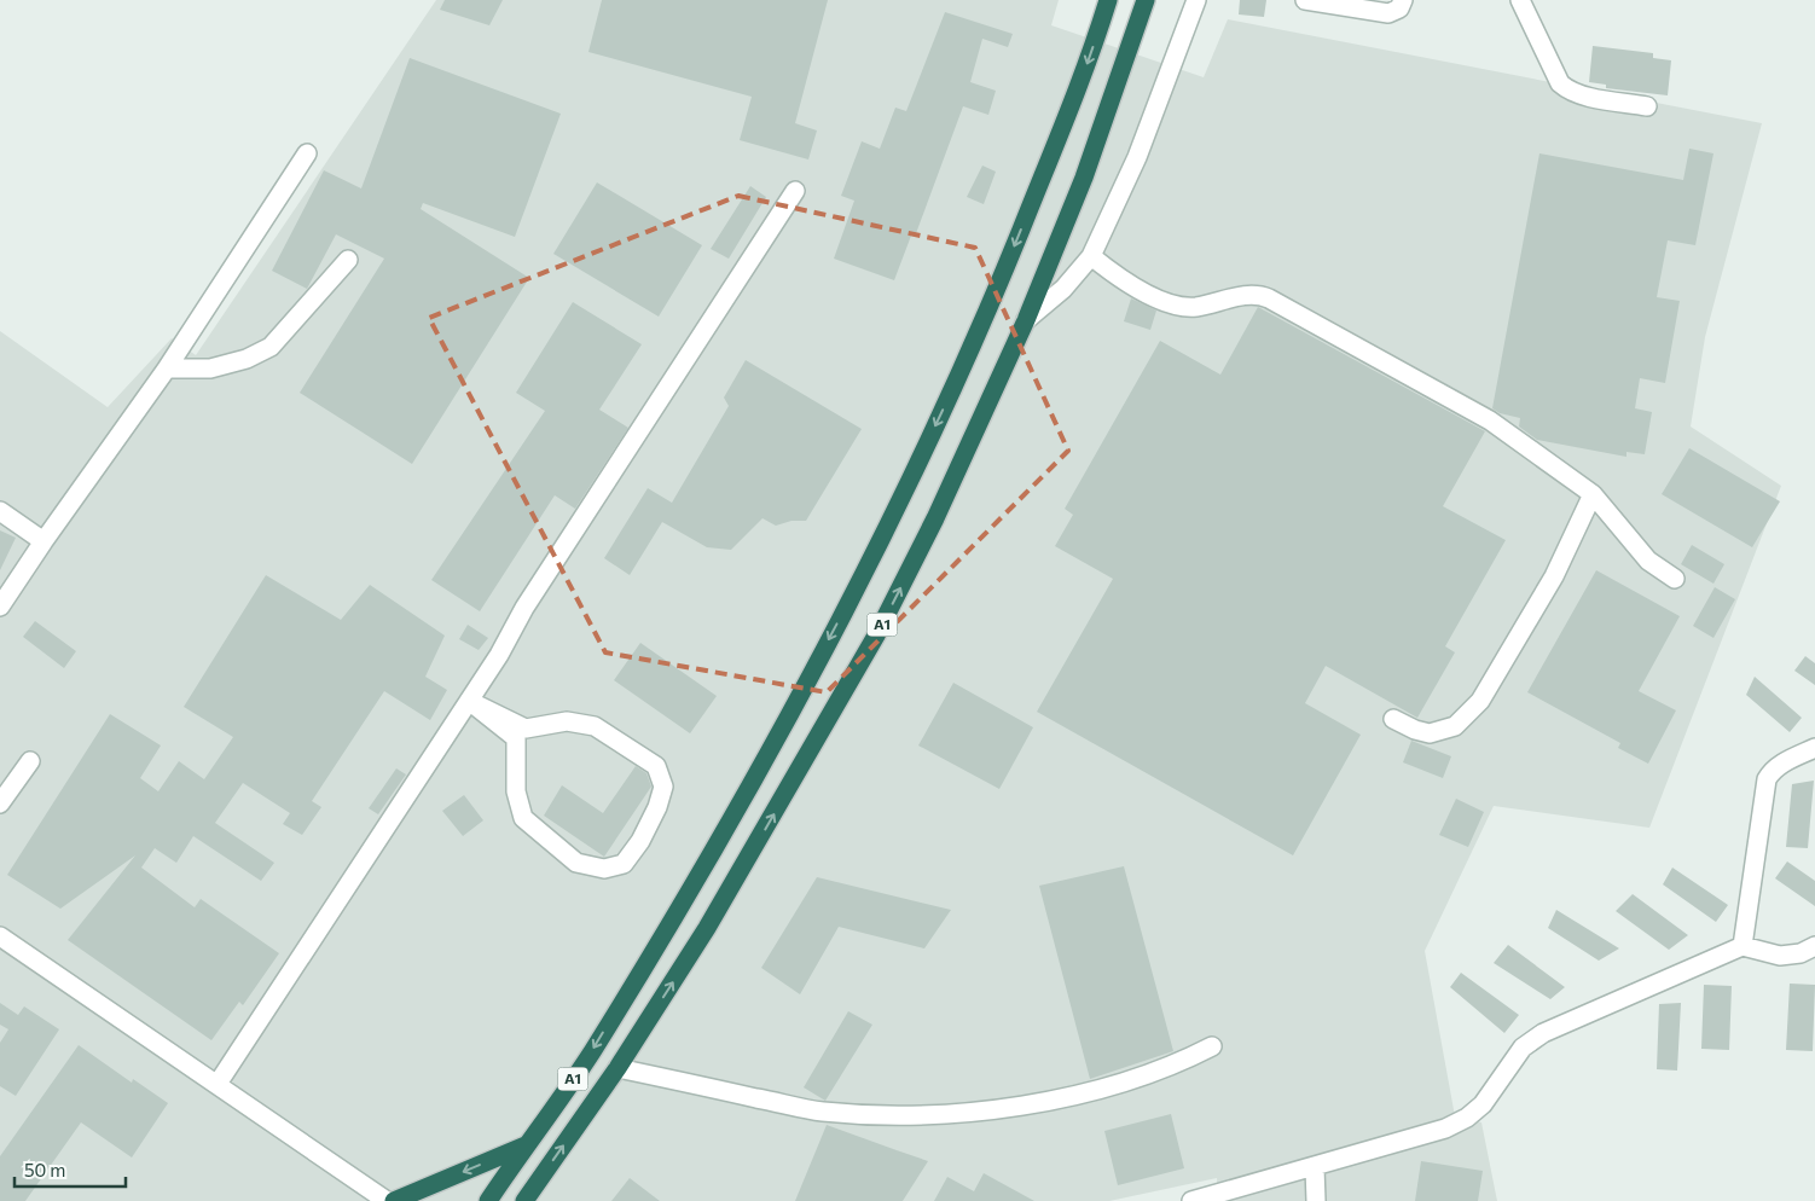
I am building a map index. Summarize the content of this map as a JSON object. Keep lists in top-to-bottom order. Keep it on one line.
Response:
{"streets":{"highway":["A1"]},"scale_bar":"50 m"}
